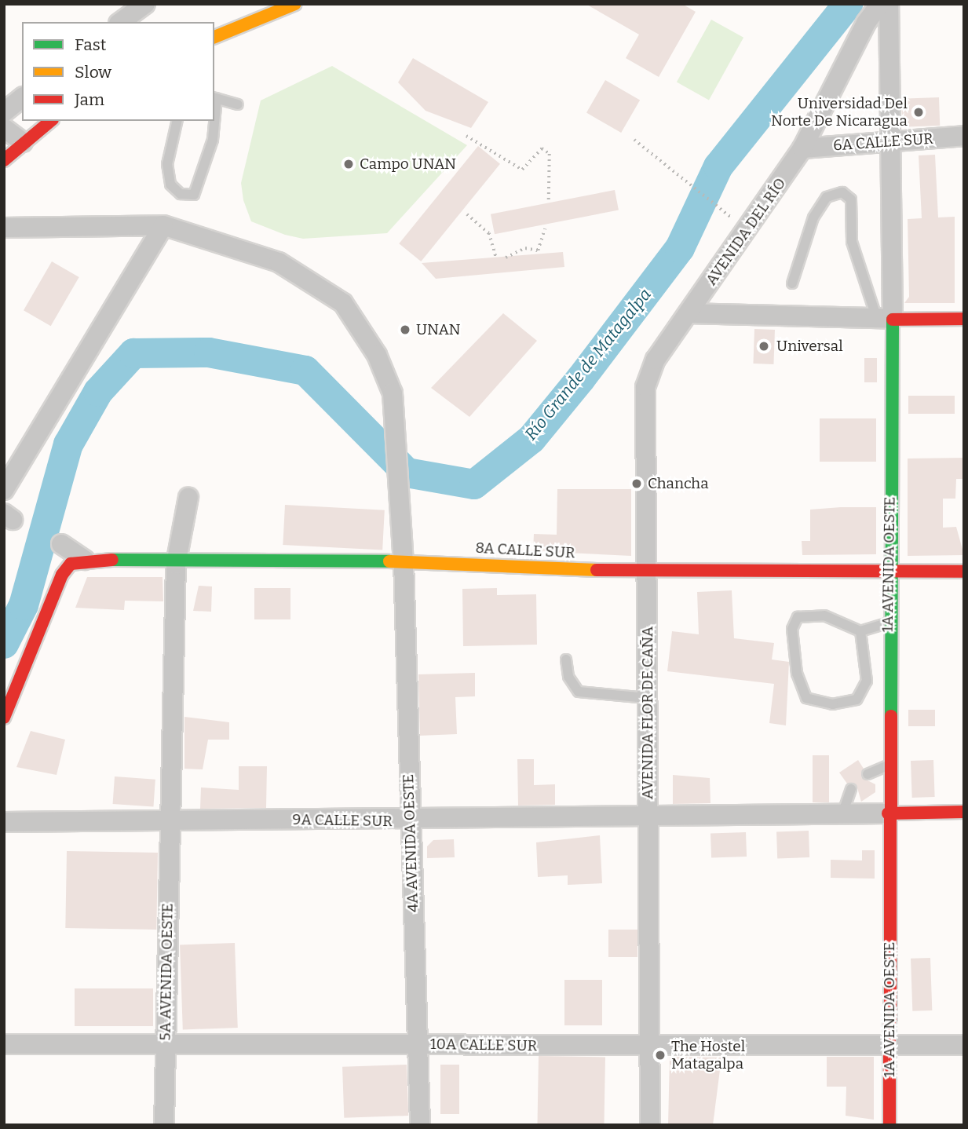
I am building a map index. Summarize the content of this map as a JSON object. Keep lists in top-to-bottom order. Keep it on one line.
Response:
{"streets":{"street":["6A CALLE SUR","AVENIDA DEL RÍO","8A CALLE SUR","1A AVENIDA OESTE","AVENIDA FLOR DE CAÑA","9A CALLE SUR","4A AVENIDA OESTE","5A AVENIDA OESTE","10A CALLE SUR"]},"crossings":[["6A CALLE SUR","AVENIDA DEL RÍO"],["6A CALLE SUR","1A AVENIDA OESTE"],["AVENIDA DEL RÍO","AVENIDA FLOR DE CAÑA"],["8A CALLE SUR","1A AVENIDA OESTE"],["8A CALLE SUR","AVENIDA FLOR DE CAÑA"],["8A CALLE SUR","4A AVENIDA OESTE"],["8A CALLE SUR","5A AVENIDA OESTE"],["1A AVENIDA OESTE","9A CALLE SUR"],["1A AVENIDA OESTE","10A CALLE SUR"],["AVENIDA FLOR DE CAÑA","9A CALLE SUR"],["AVENIDA FLOR DE CAÑA","10A CALLE SUR"],["9A CALLE SUR","4A AVENIDA OESTE"],["9A CALLE SUR","5A AVENIDA OESTE"],["4A AVENIDA OESTE","10A CALLE SUR"],["5A AVENIDA OESTE","10A CALLE SUR"]],"water":["Río Grande de Matagalpa"],"places":["Universidad Del Norte De Nicaragua","Campo UNAN","UNAN","Universal","Chancha","The Hostel Matagalpa"],"legend":["Fast","Slow","Jam"]}
